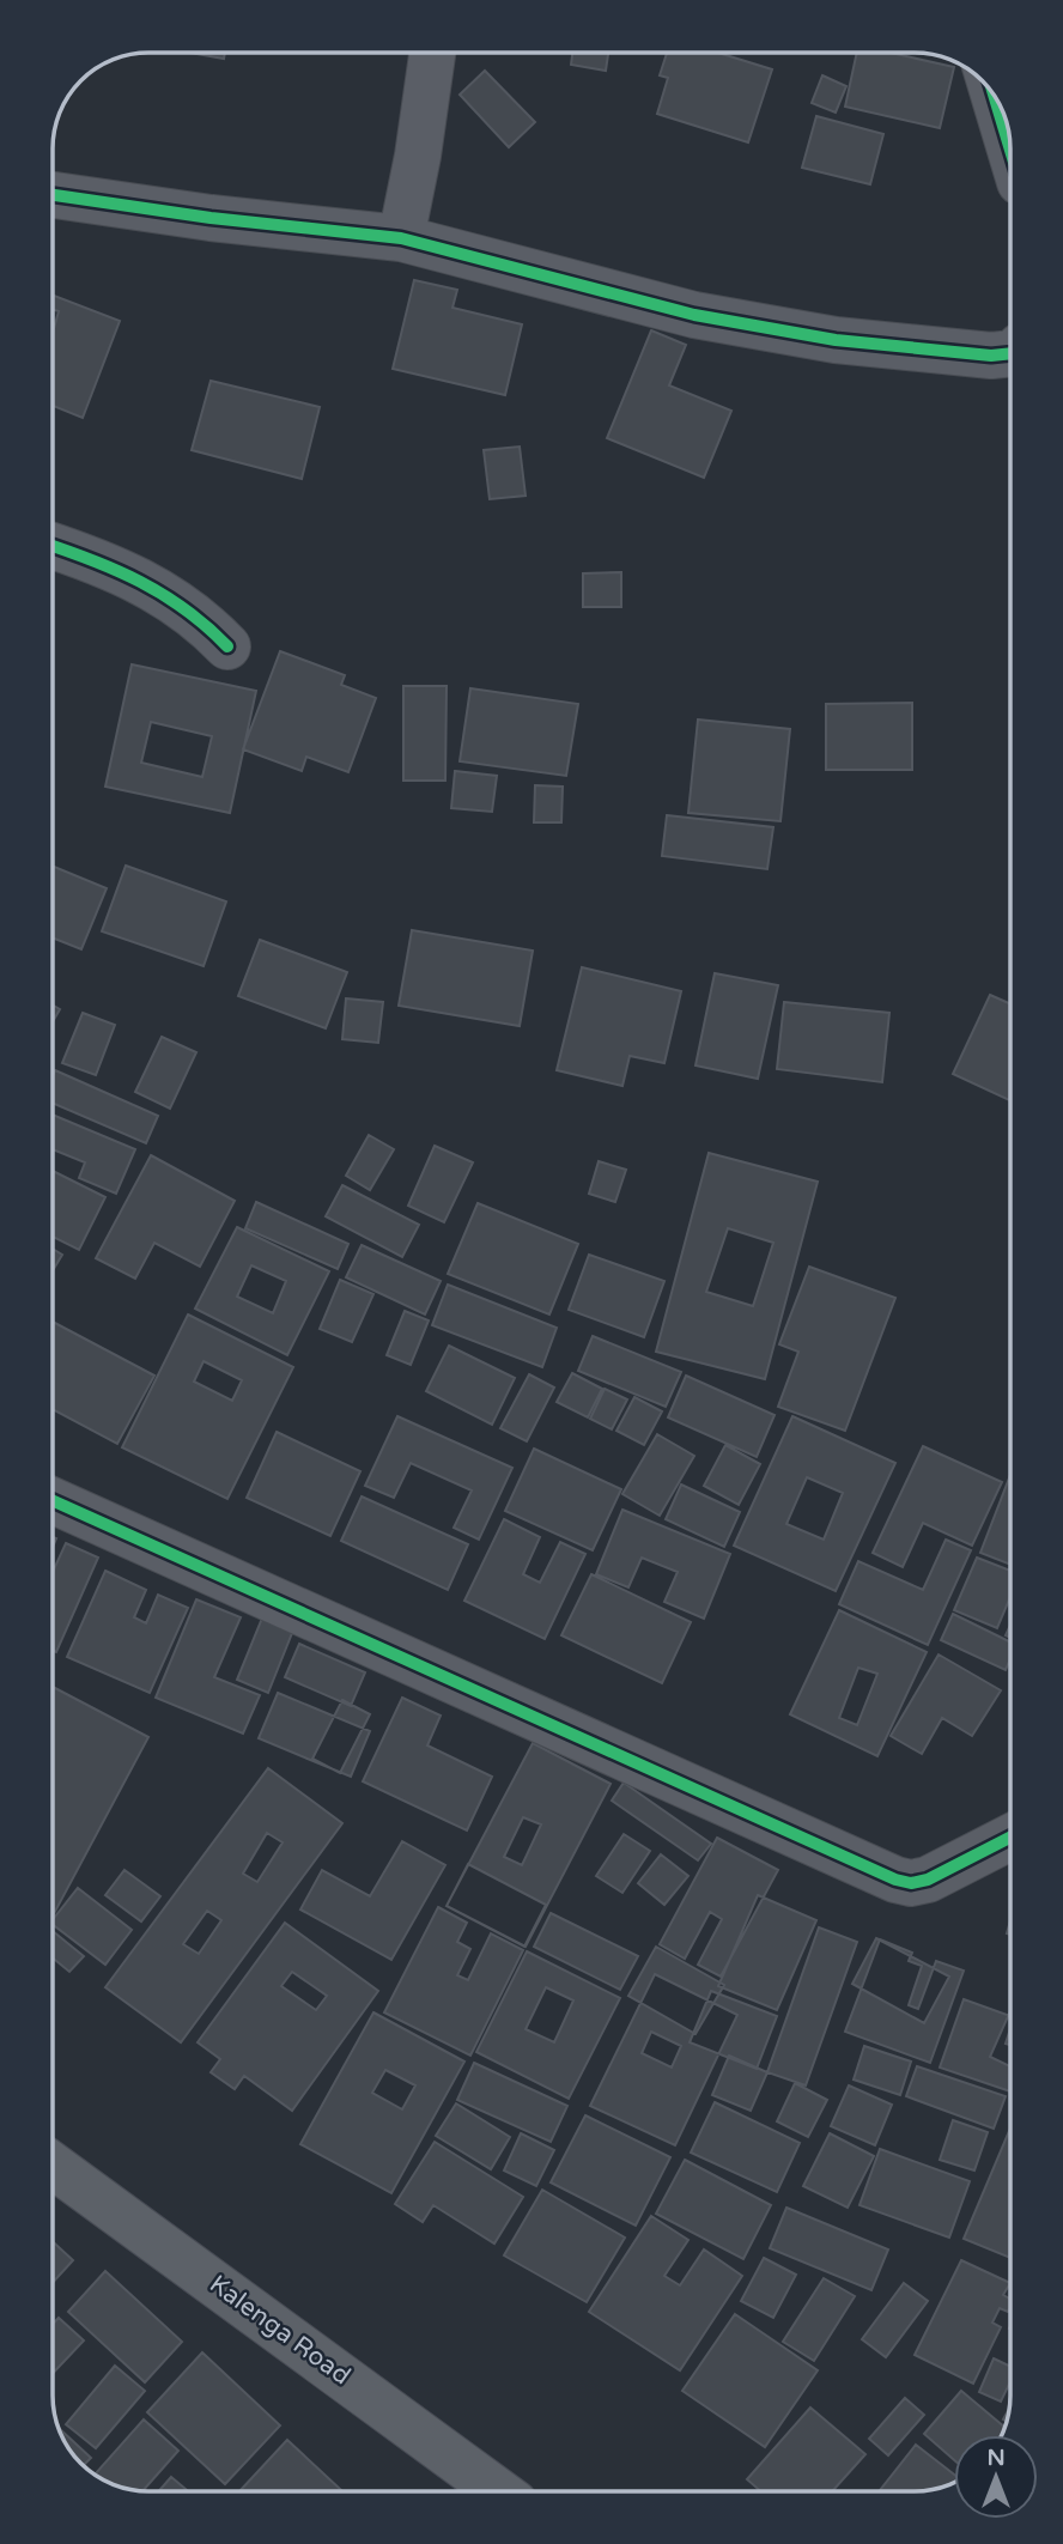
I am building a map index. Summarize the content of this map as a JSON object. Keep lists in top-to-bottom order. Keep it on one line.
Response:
{"streets":{"main road":["Kalenga Road"]},"north":"top"}
